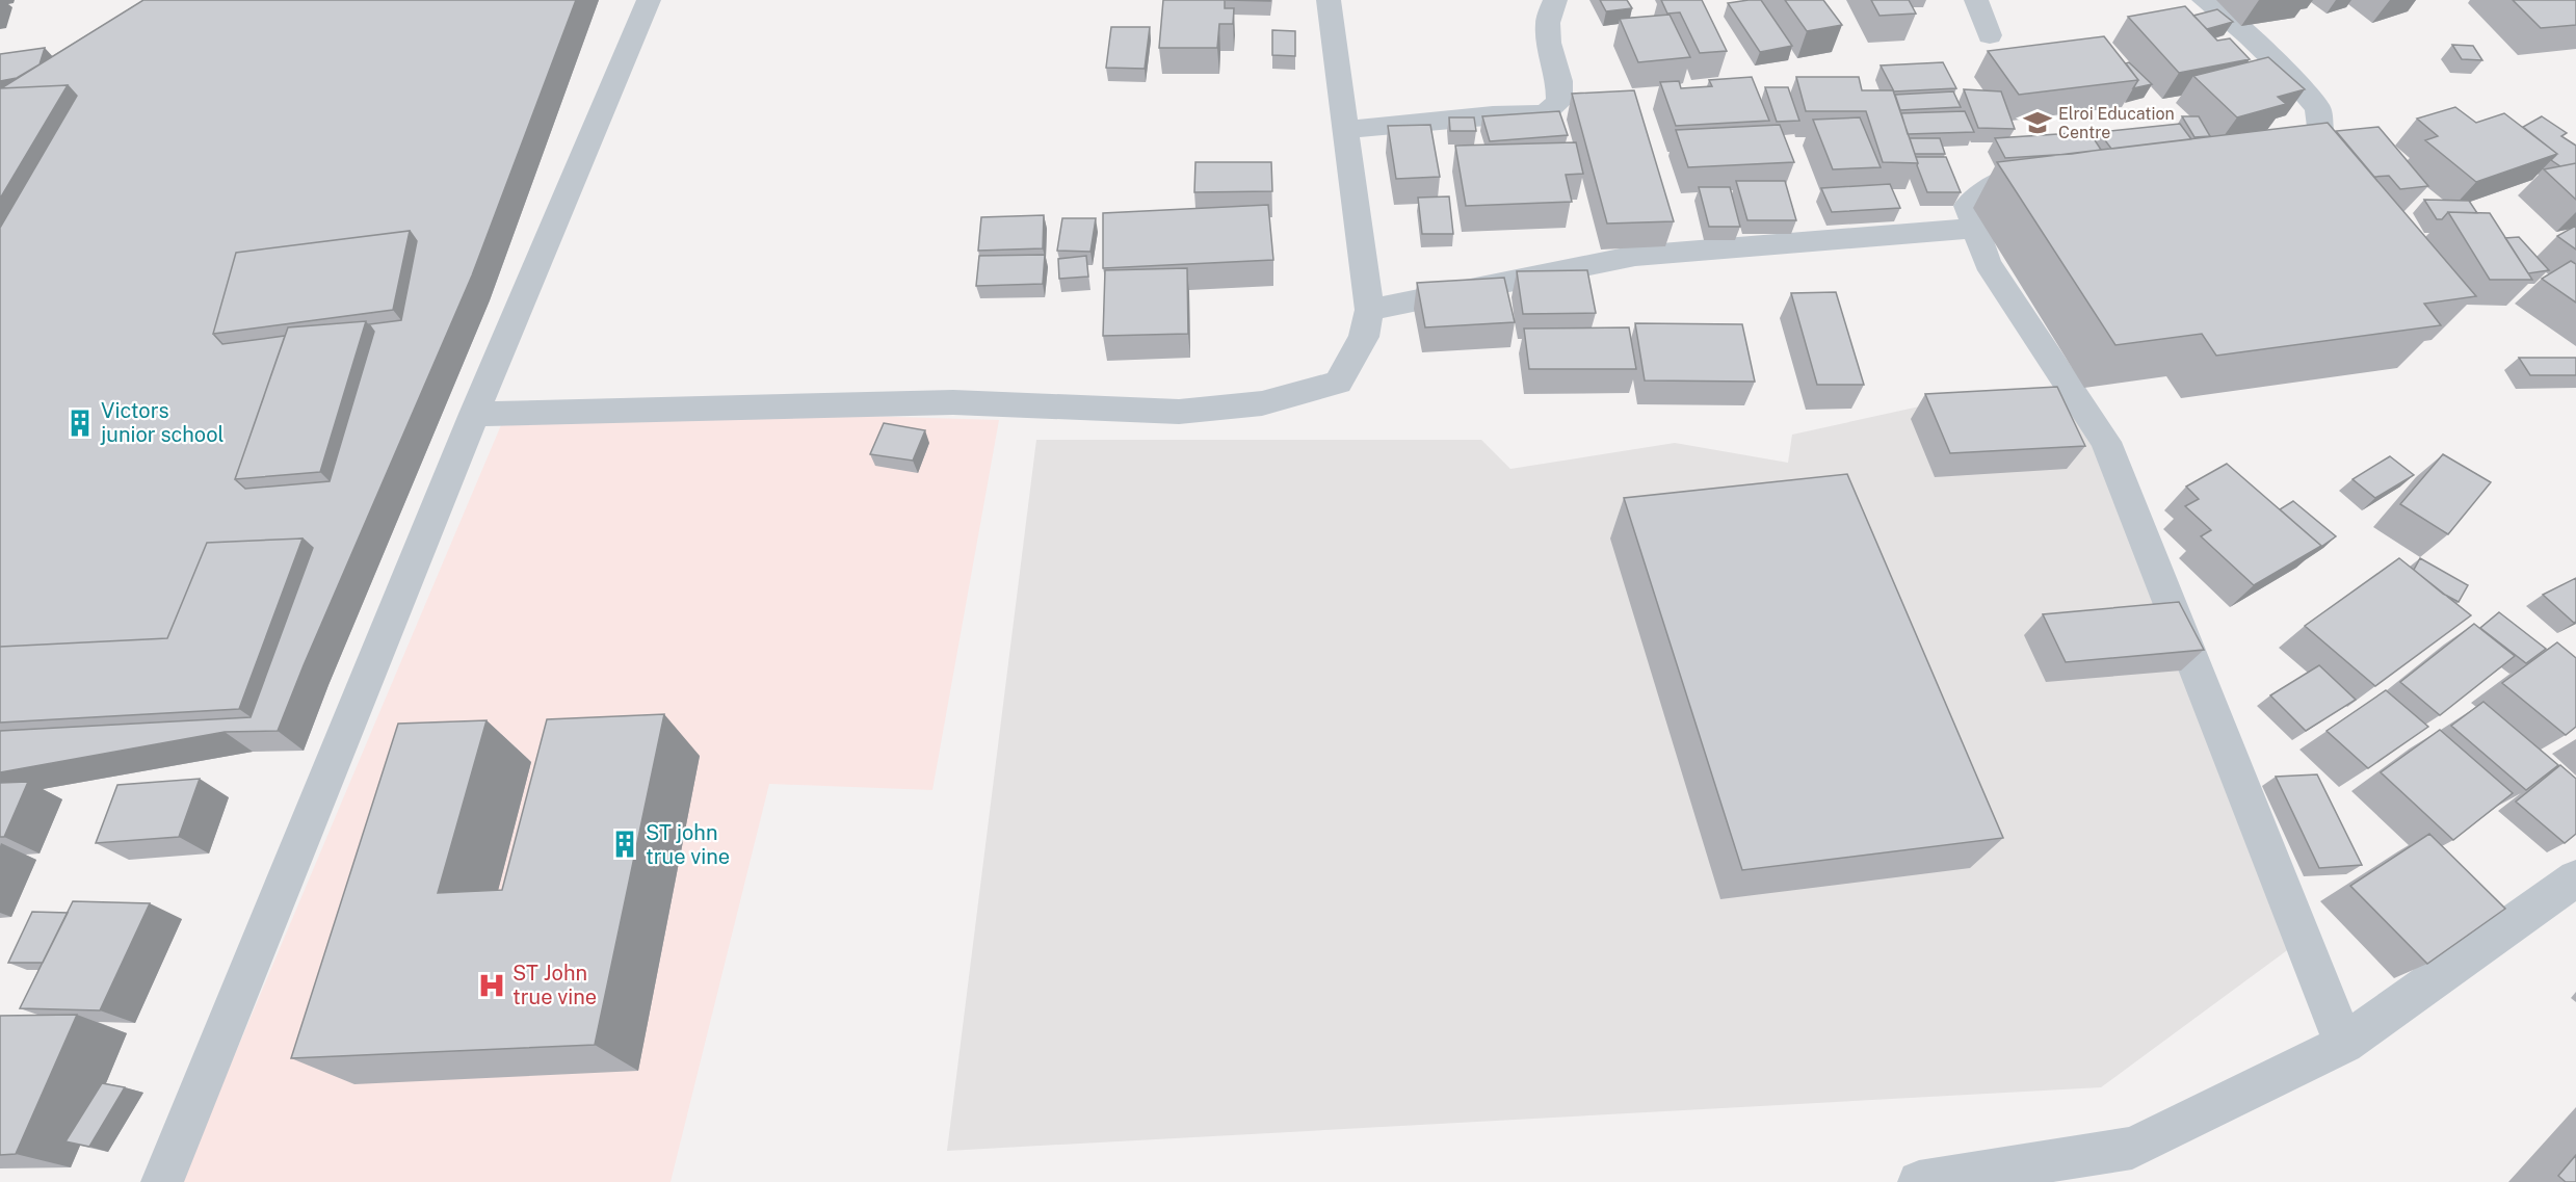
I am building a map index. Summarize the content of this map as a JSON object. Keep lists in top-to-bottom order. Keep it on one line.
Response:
{"places":{"school or university":["Elroi Education Centre"],"building":["Victors junior school","ST john true vine"],"hospital":["ST John true vine"]}}
